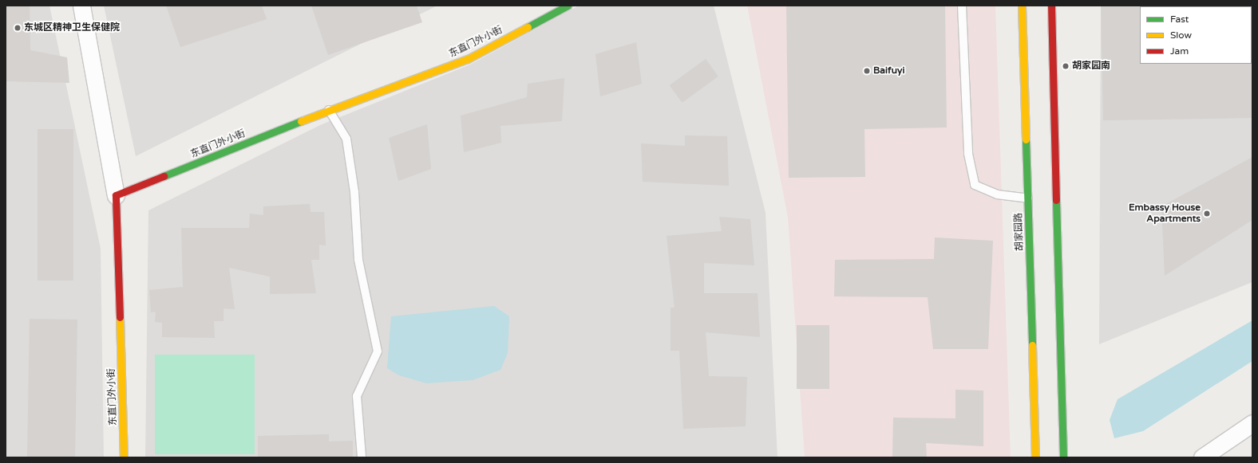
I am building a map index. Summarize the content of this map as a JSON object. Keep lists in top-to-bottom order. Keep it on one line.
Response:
{"streets":{"street":["东直门外小街","胡家园路"]},"places":["东城区精神卫生保健院","胡家园南","Baifuyi","Embassy House Apartments"],"legend":["Fast","Slow","Jam"]}
